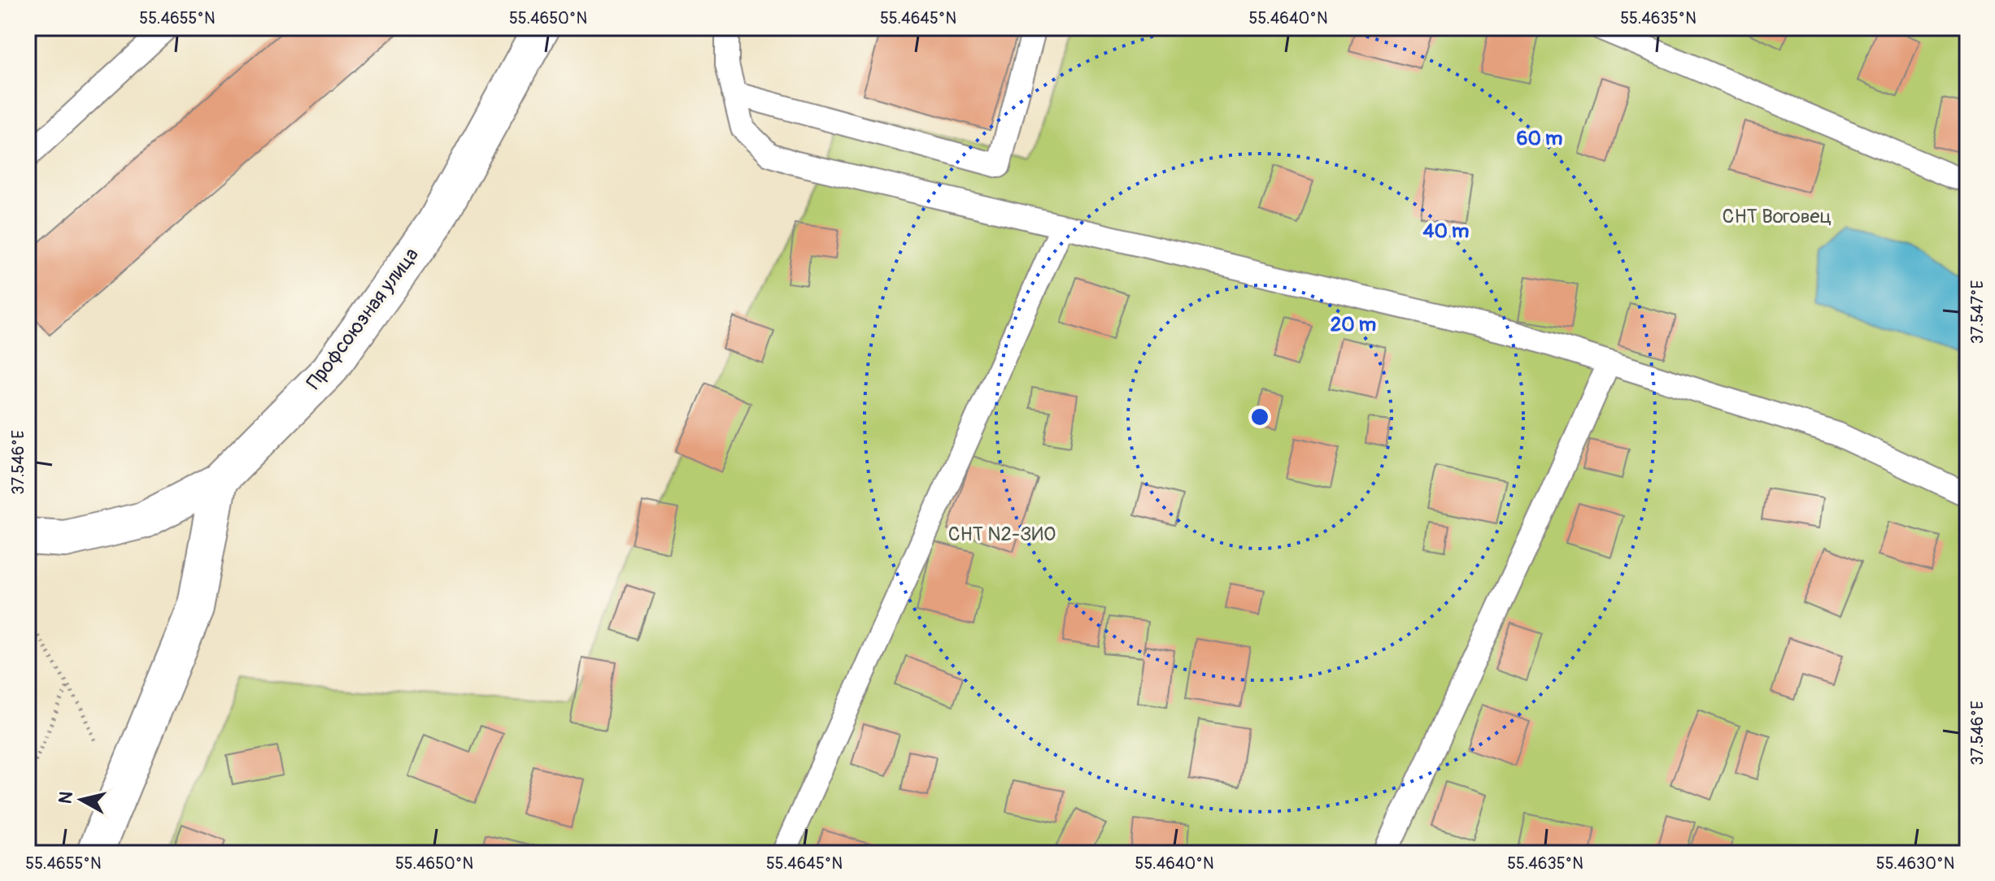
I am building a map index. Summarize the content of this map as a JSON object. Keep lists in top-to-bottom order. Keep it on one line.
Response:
{"streets":{"main road":["Профсоюзная улица"]},"parks":["СНТ Воговец","СНТ N2-ЗИО"],"north":"left","coordinates":["55.4655°N","55.4650°N","55.4645°N","55.4640°N","55.4635°N","37.547°E","37.546°E","55.4630°N"],"rings":["60 m","40 m","20 m"]}
